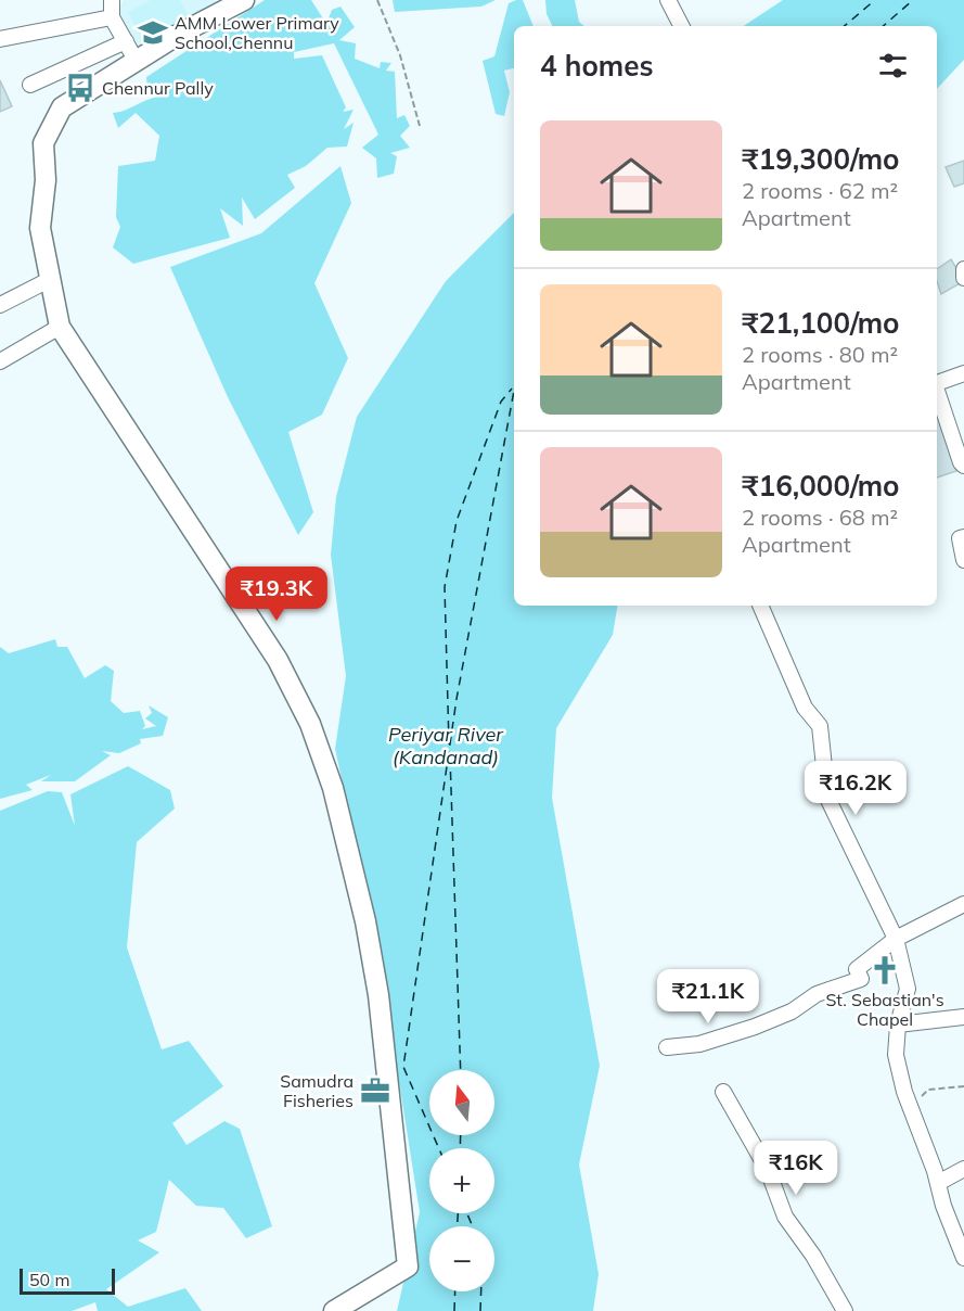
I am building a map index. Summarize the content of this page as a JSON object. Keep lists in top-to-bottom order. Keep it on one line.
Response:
{"water":["Periyar River (Kandanad)"],"places":{"school or university":["AMM Lower Primary School,Chennu"],"bus stop":["Chennur Pally"],"church":["St. Sebastian's Chapel"],"office":["Samudra Fisheries"]},"scale_bar":"50 m","north":"top","page":{"heading":"4 homes","list":[{"name":"₹19,300/mo","note":"2 rooms · 62 m² · Apartment"},{"name":"₹21,100/mo","note":"2 rooms · 80 m² · Apartment"},{"name":"₹16,000/mo","note":"2 rooms · 68 m² · Apartment"}],"price":["₹19.3K","₹16.2K","₹21.1K","₹16K"],"map_buttons":["+","−"],"scale":"50 m"}}
